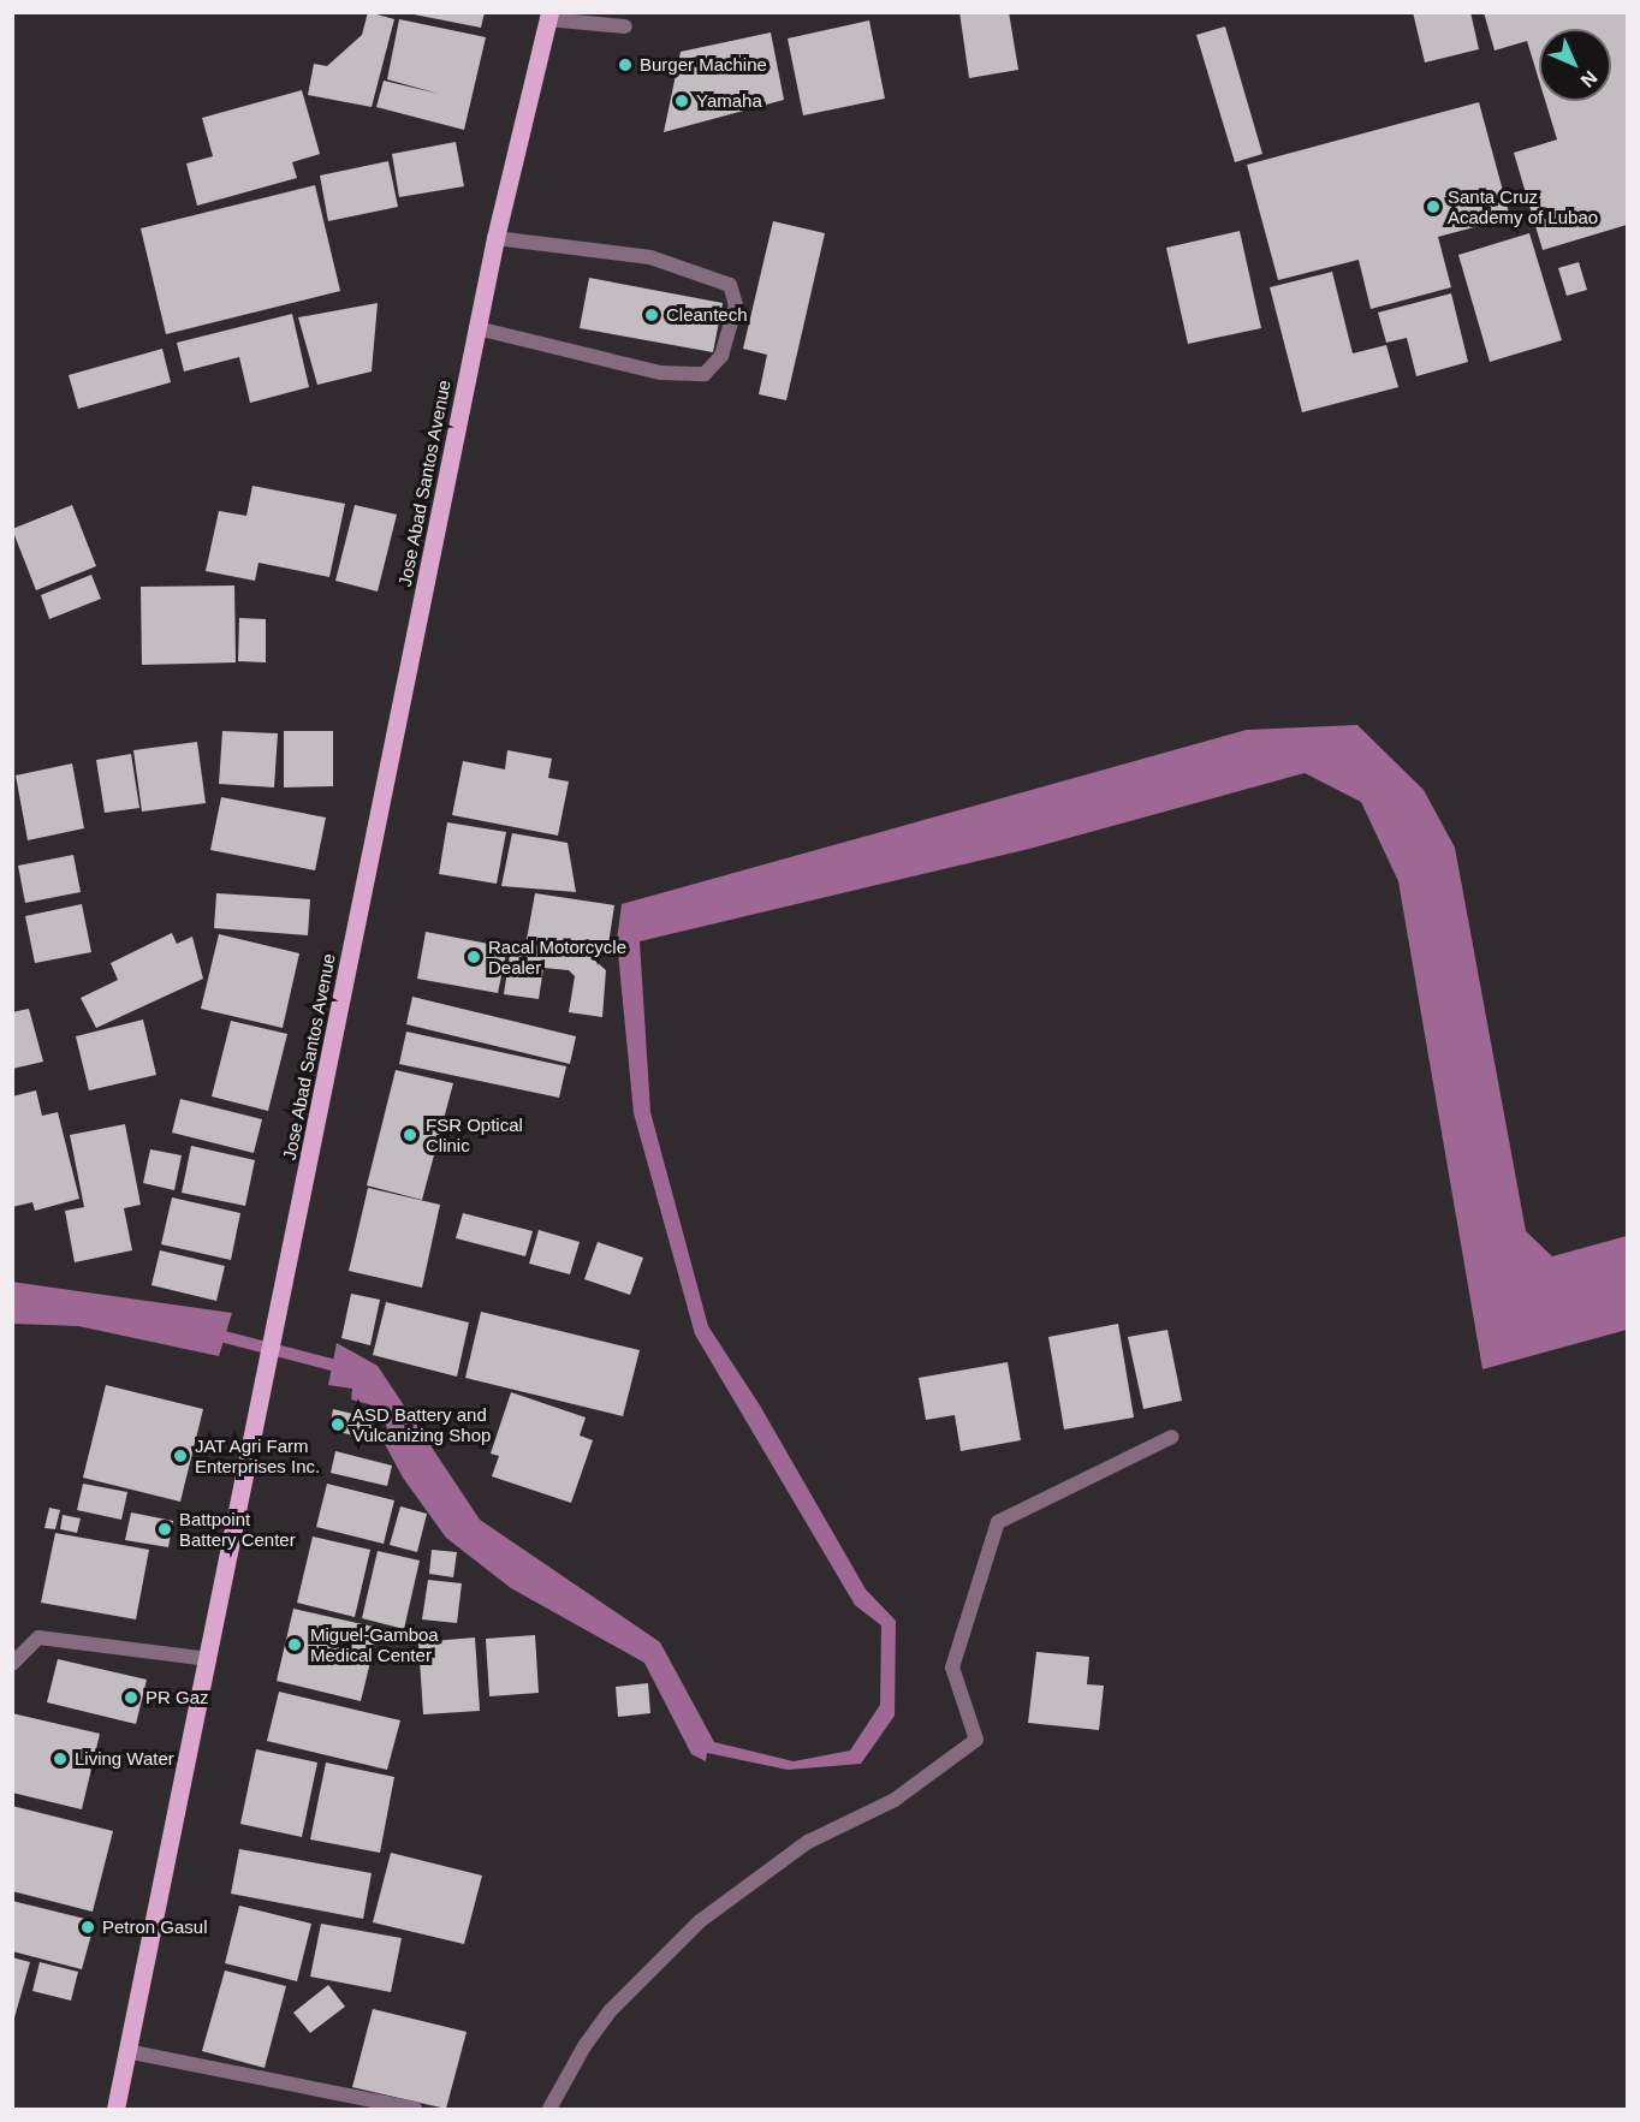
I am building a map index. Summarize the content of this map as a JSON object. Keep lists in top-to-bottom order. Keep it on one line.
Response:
{"streets":{"main road":["Jose Abad Santos Avenue"]},"places":["Burger Machine","Yamaha","Santa Cruz Academy of Lubao","Cleantech","Racal Motorcycle Dealer","FSR Optical Clinic","ASD Battery and Vulcanizing Shop","JAT Agri Farm Enterprises Inc.","Battpoint Battery Center","Miguel-Gamboa Medical Center","PR Gaz","Living Water","Petron Gasul"],"north":"bottom right"}
